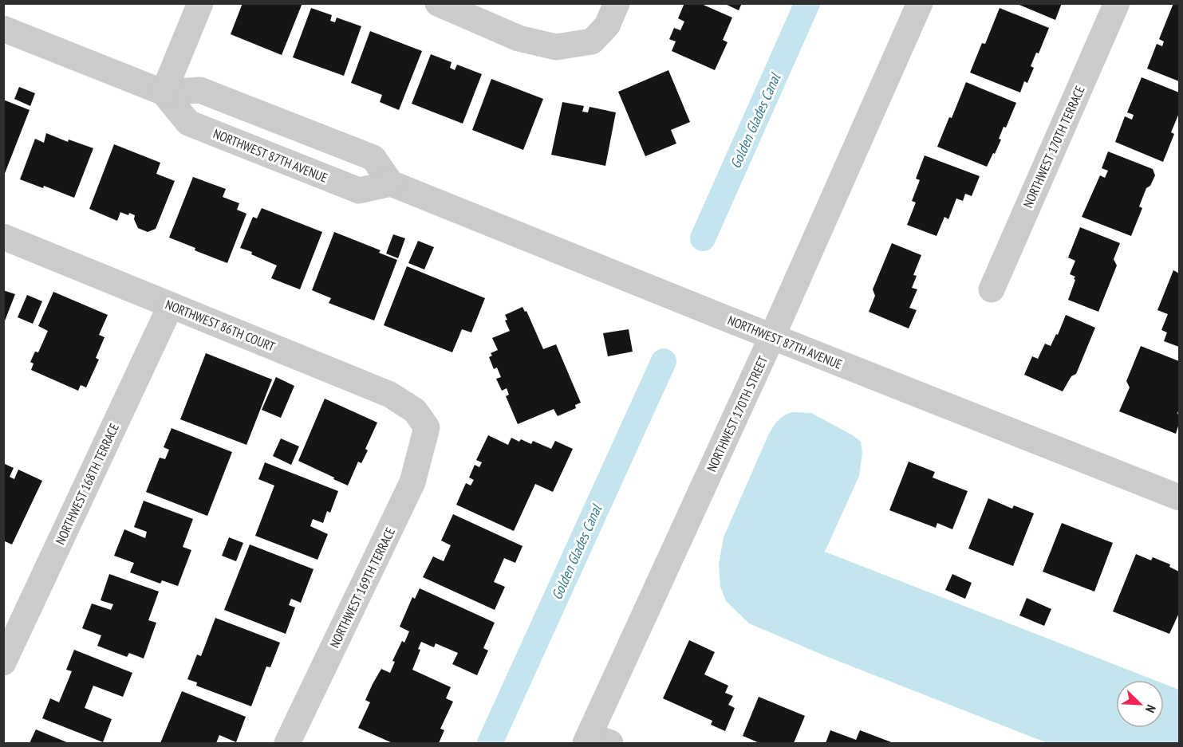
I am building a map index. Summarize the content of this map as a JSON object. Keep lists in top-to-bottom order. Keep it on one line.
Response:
{"streets":{"street":["NORTHWEST 170TH TERRACE","NORTHWEST 87TH AVENUE","NORTHWEST 86TH COURT","NORTHWEST 170TH STREET","NORTHWEST 168TH TERRACE","NORTHWEST 169TH TERRACE"]},"crossings":[["NORTHWEST 87TH AVENUE","NORTHWEST 170TH STREET"],["NORTHWEST 86TH COURT","NORTHWEST 168TH TERRACE"],["NORTHWEST 86TH COURT","NORTHWEST 169TH TERRACE"]],"water":["Golden Glades Canal"],"north":"bottom right"}
